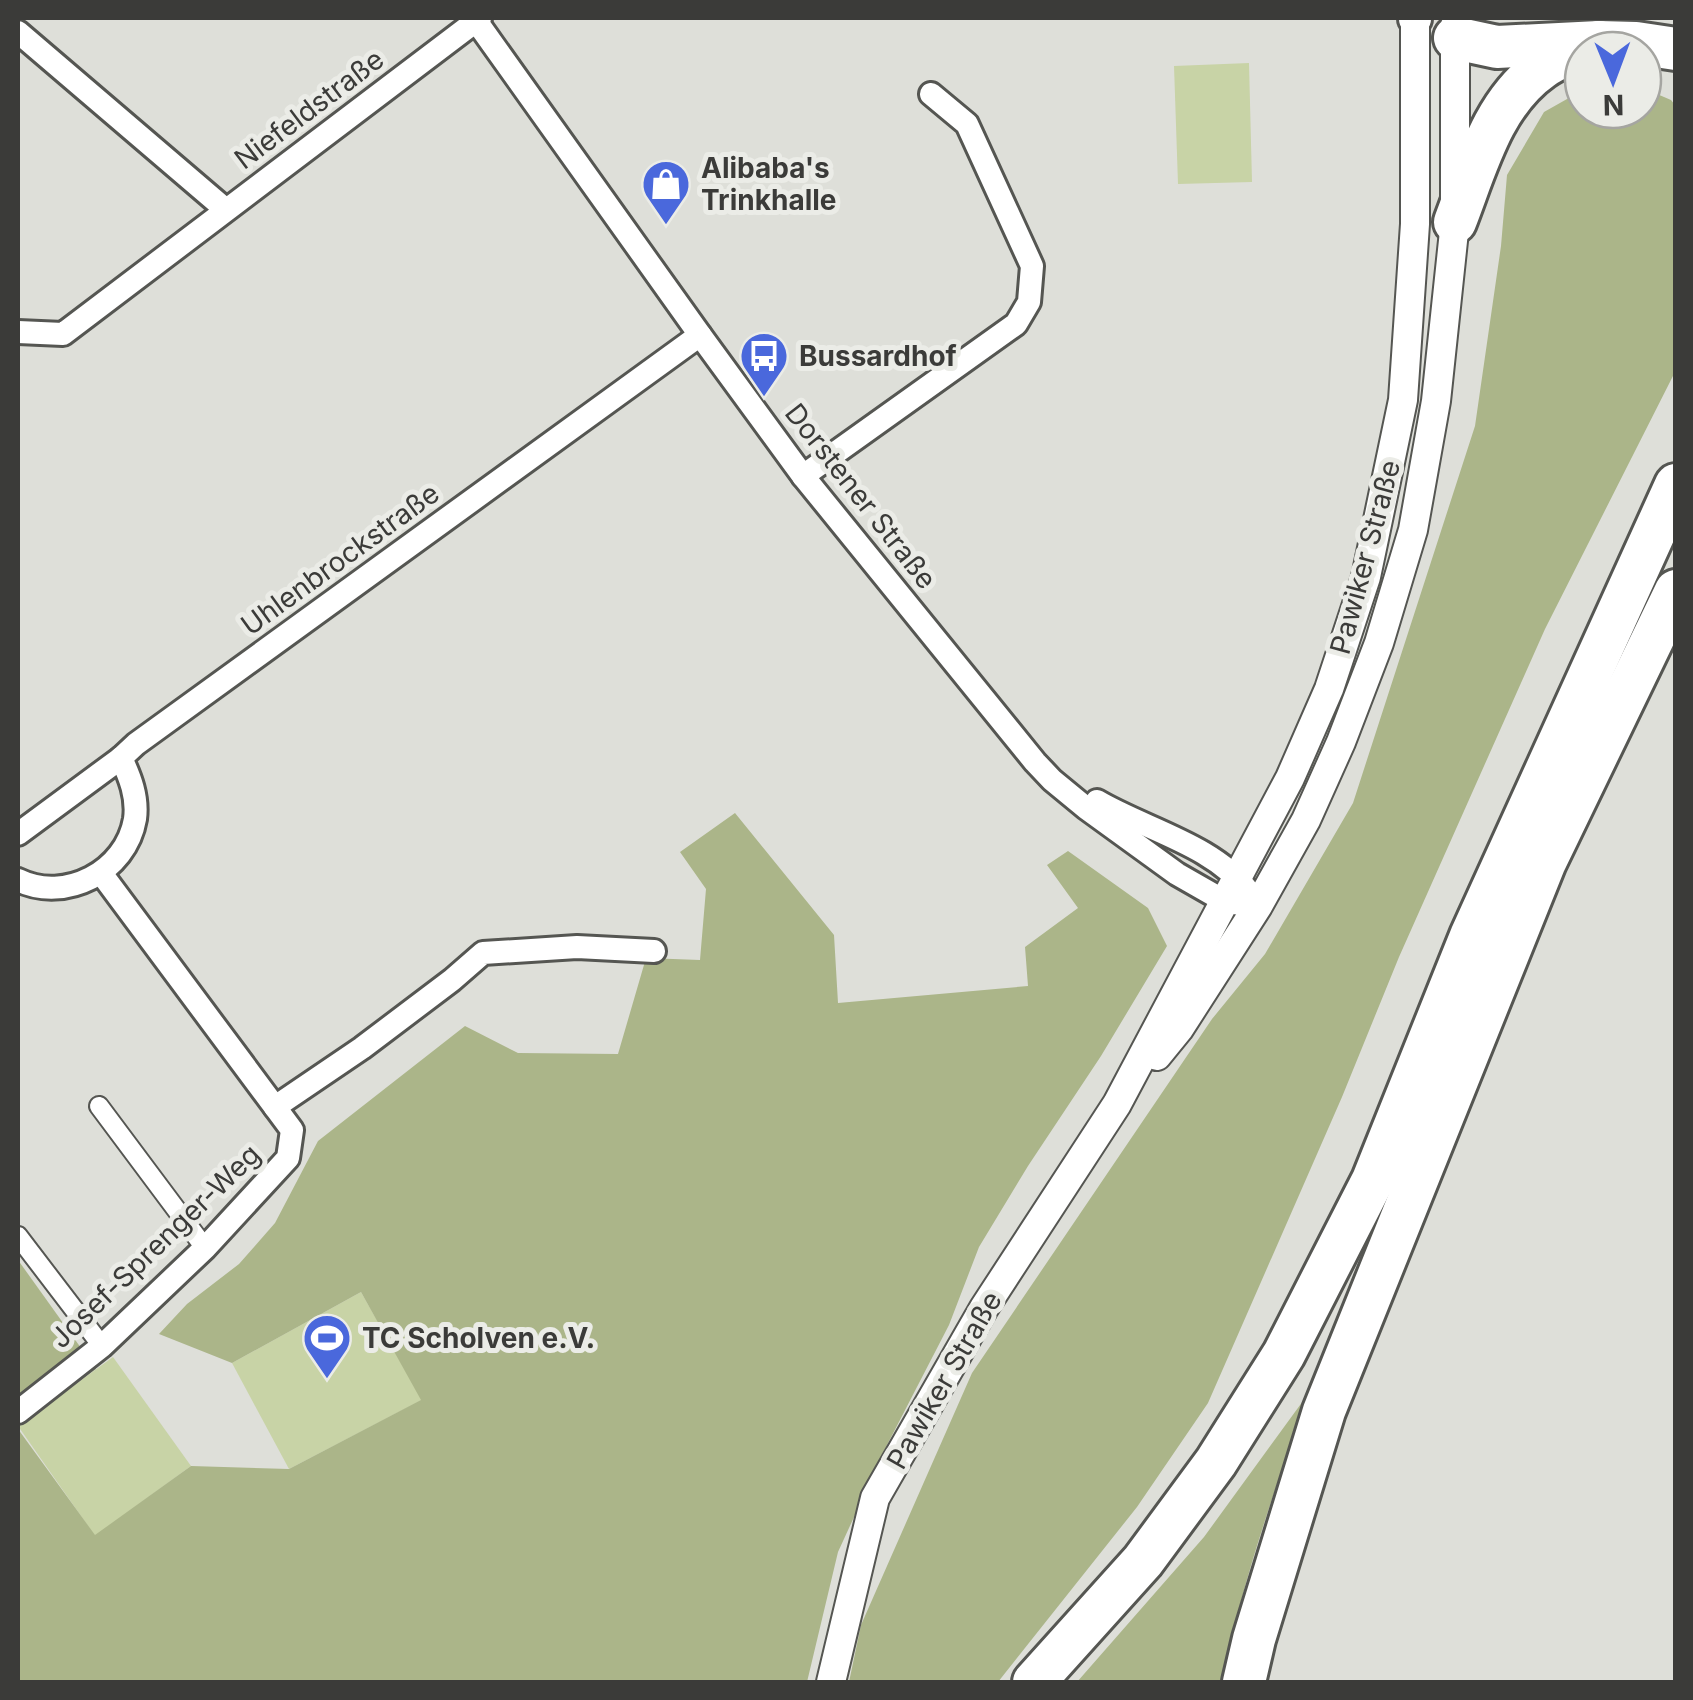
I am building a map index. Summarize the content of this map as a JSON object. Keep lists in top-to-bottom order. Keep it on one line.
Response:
{"streets":{"street":["Niefeldstraße","Dorstener Straße","Pawiker Straße","Uhlenbrockstraße","Josef-Sprenger-Weg"]},"crossings":[["Niefeldstraße","Dorstener Straße"],["Dorstener Straße","Pawiker Straße"],["Dorstener Straße","Uhlenbrockstraße"]],"places":{"shop":["Alibaba's Trinkhalle"],"bus stop":["Bussardhof"],"sports":["TC Scholven e.V."]},"north":"bottom"}
